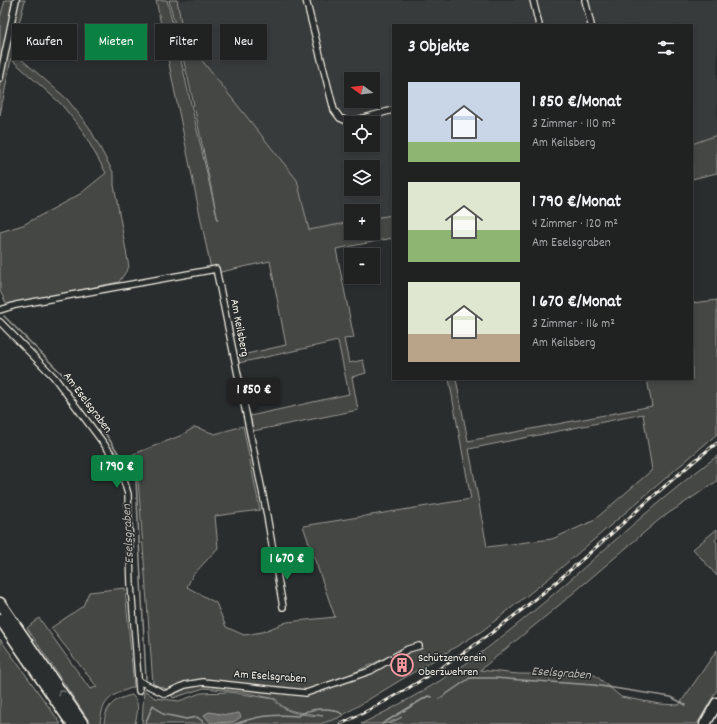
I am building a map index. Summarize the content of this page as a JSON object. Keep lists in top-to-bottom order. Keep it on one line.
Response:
{"streets":{"street":["Am Keilsberg","Am Eselsgraben"]},"water":["Eselsgraben"],"places":{"building":["Schützenverein Oberzwehren"]},"north":"left","page":{"chip":["Kaufen","Mieten","Filter","Neu"],"heading":"3 Objekte","map_buttons":["+","−"],"list":[{"name":"1 850 €/Monat","note":"3 Zimmer · 110 m² · Am Keilsberg"},{"name":"1 790 €/Monat","note":"4 Zimmer · 120 m² · Am Eselsgraben"},{"name":"1 670 €/Monat","note":"3 Zimmer · 116 m² · Am Keilsberg"}],"price":["1 850 €","1 790 €","1 670 €"]}}
